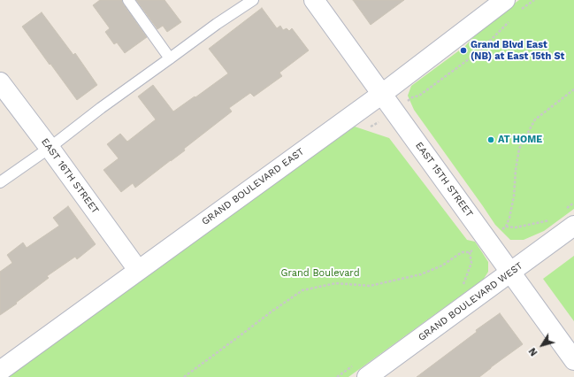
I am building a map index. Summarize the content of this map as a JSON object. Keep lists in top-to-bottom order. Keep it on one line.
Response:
{"streets":{"street":["EAST 16TH STREET","EAST 15TH STREET","GRAND BOULEVARD EAST","GRAND BOULEVARD WEST"]},"crossings":[["EAST 16TH STREET","GRAND BOULEVARD EAST"],["EAST 15TH STREET","GRAND BOULEVARD EAST"],["EAST 15TH STREET","GRAND BOULEVARD WEST"]],"parks":["Grand Boulevard"],"places":["Grand Blvd East (NB) at East 15th St","AT HOME"],"north":"bottom left"}
